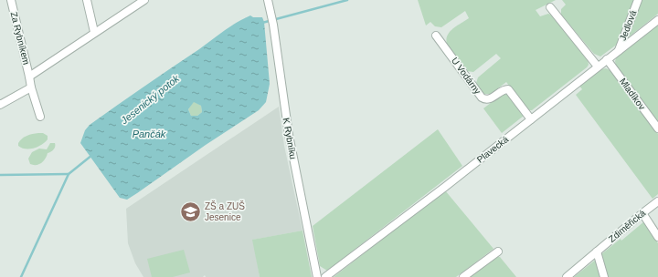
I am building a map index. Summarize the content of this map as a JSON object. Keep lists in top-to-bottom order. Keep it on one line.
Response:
{"streets":{"street":["Jedlová","Za Rybníkem","U Vodárny","Mladíkov","K Rybníku","Plavecká","Zdiměřická"]},"crossings":[["Jedlová","Plavecká"],["U Vodárny","Plavecká"],["Mladíkov","Plavecká"]],"water":["Jesenický potok","Pančák"],"places":{"school or university":["ZŠ a ZUŠ Jesenice"]}}
